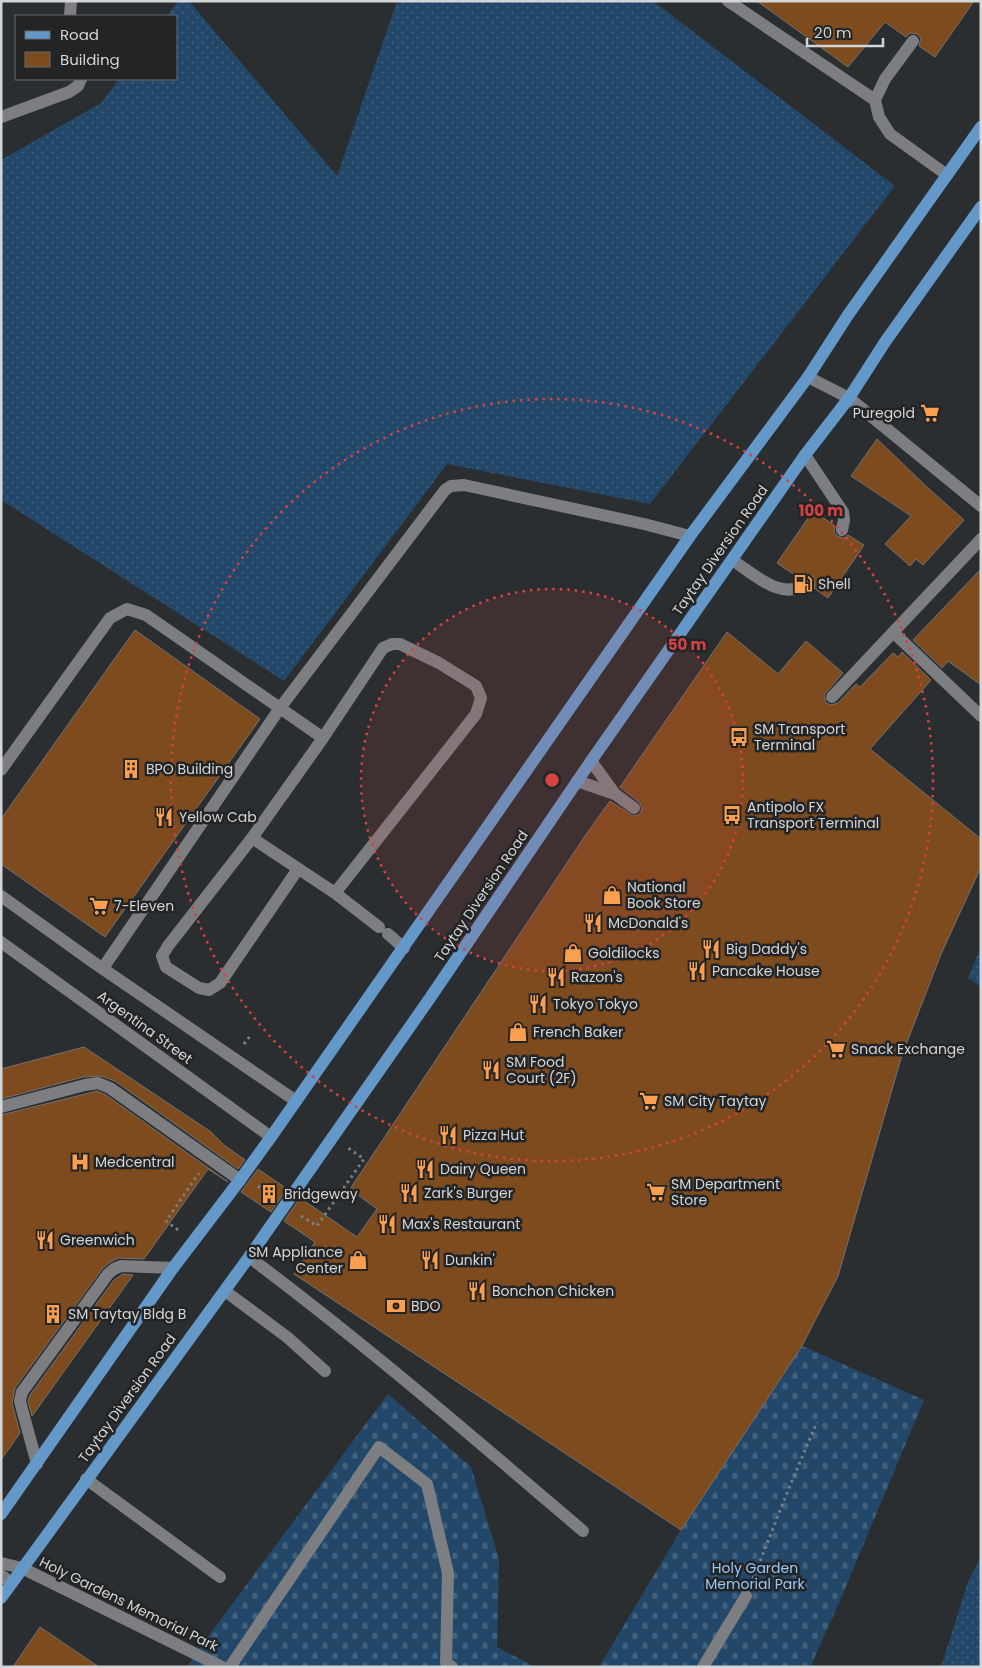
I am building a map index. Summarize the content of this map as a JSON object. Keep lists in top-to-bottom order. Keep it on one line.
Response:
{"streets":{"main road":["Taytay Diversion Road"],"street":["Argentina Street","Holy Gardens Memorial Park"]},"crossings":[["Taytay Diversion Road","Holy Gardens Memorial Park"]],"parks":["Holy Garden Memorial Park"],"places":{"supermarket":["Puregold","7-Eleven","Snack Exchange","SM City Taytay","SM Department Store"],"fuel station":["Shell"],"bus stop":["SM Transport Terminal","Antipolo FX Transport Terminal"],"building":["BPO Building","Bridgeway","SM Taytay Bldg B"],"restaurant":["Yellow Cab","McDonald's","Big Daddy's","Pancake House","Razon's","Tokyo Tokyo","SM Food Court (2F)","Pizza Hut","Dairy Queen","Zark's Burger","Max's Restaurant","Greenwich","Dunkin'","Bonchon Chicken"],"shop":["National Book Store","Goldilocks","French Baker","SM Appliance Center"],"hospital":["Medcentral"],"bank":["BDO"]},"legend":["Road","Building"],"scale_bar":"20 m","rings":["100 m","50 m"]}
